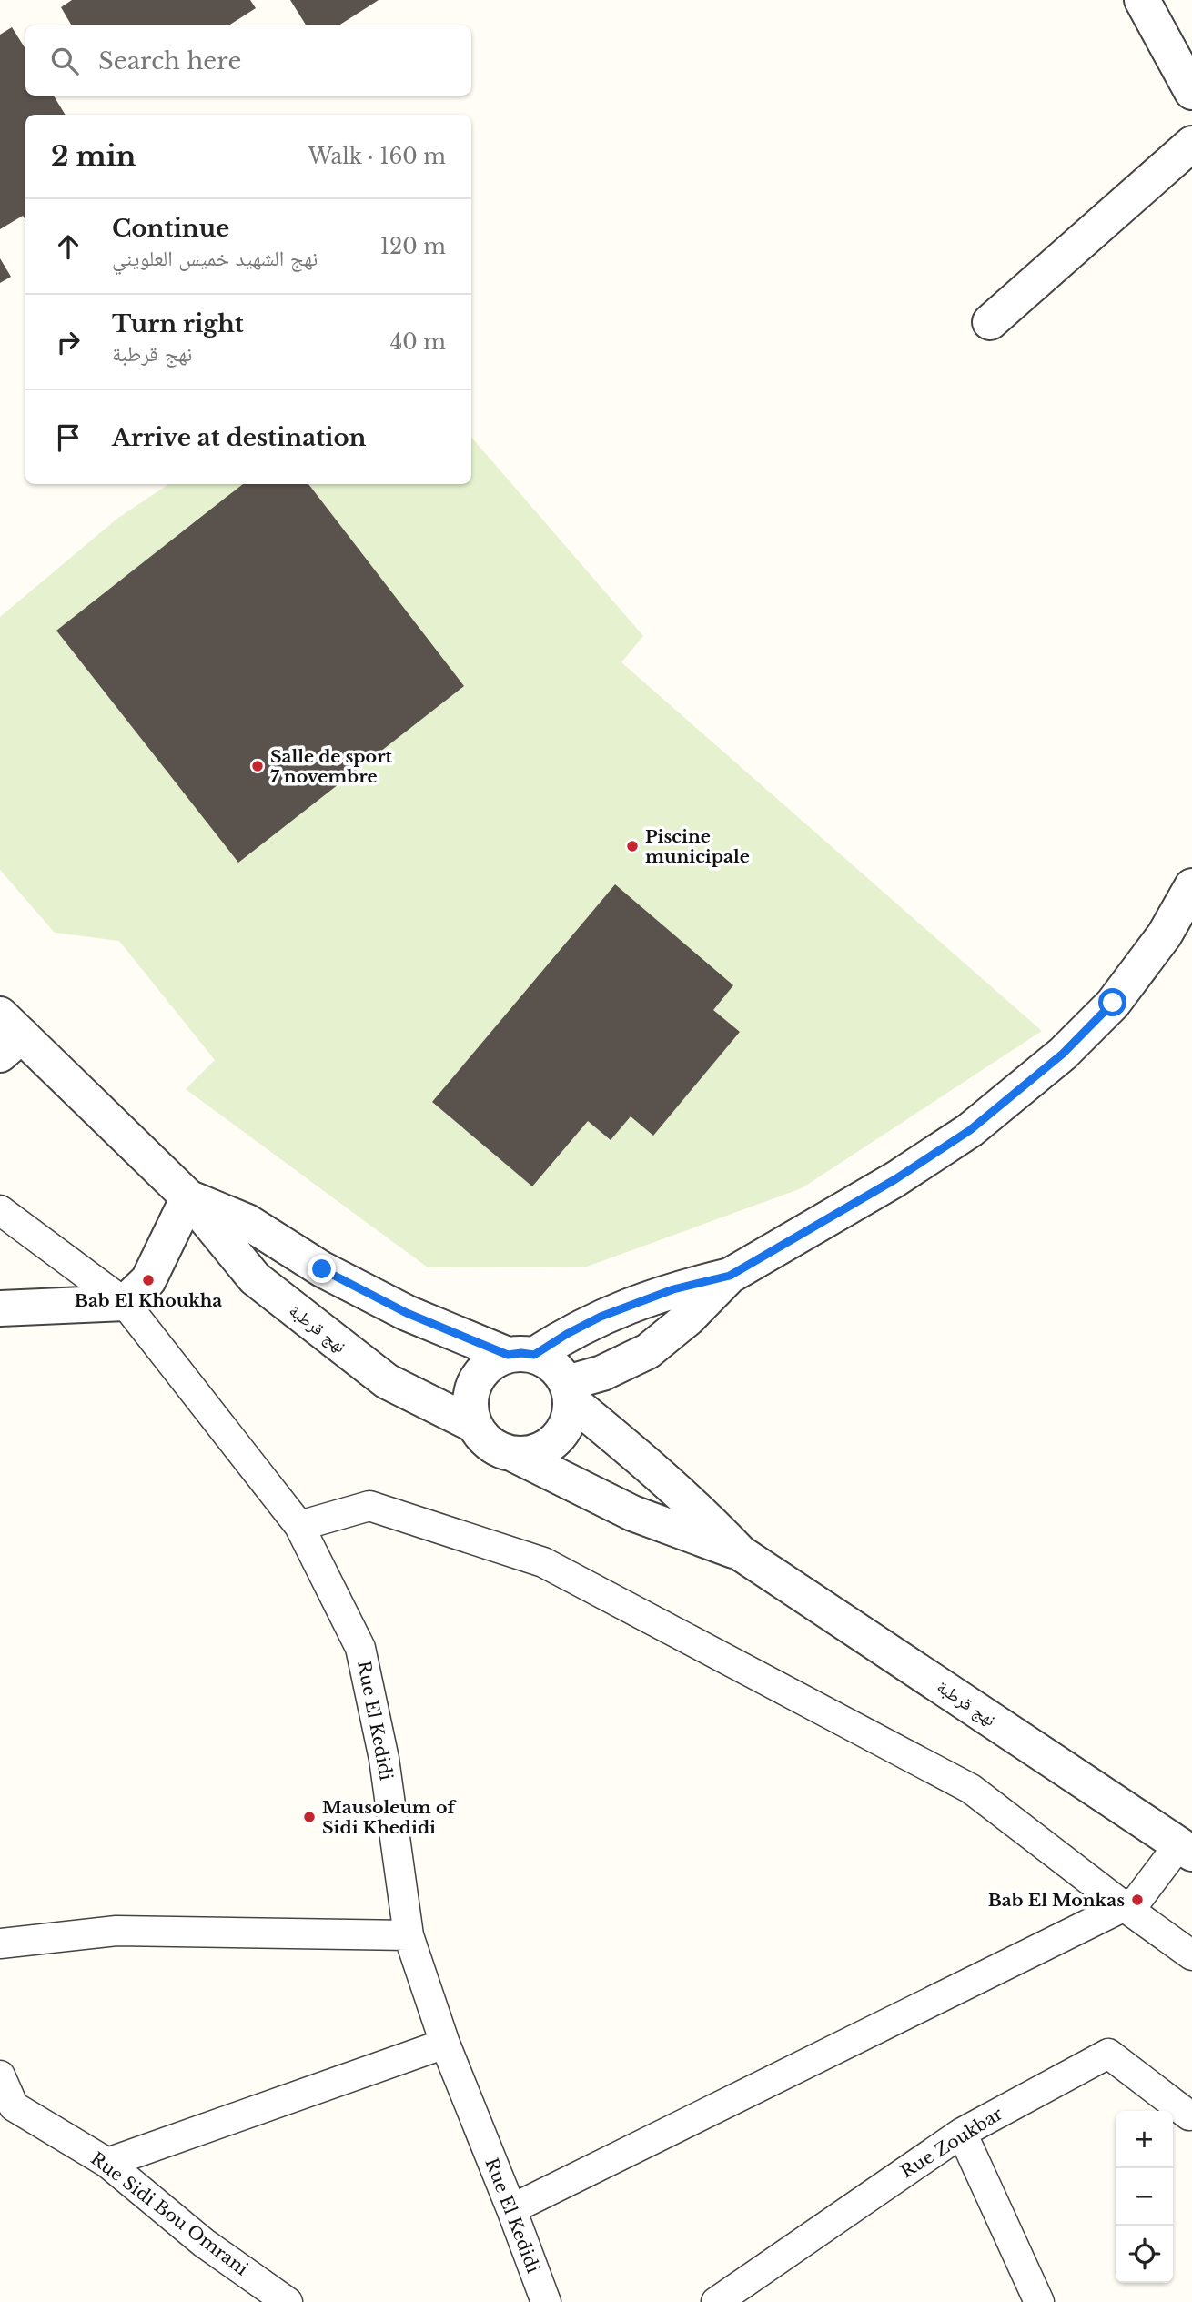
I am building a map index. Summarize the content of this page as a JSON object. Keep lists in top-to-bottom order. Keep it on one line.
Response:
{"streets":{"street":["نهج قرطبة","Rue El Kedidi","Rue Zoukbar","Rue Sidi Bou Omrani"]},"places":["Salle de sport 7 novembre","Piscine municipale","Bab El Khoukha","Mausoleum of Sidi Khedidi","Bab El Monkas"],"page":{"search":"Search here","heading":["2 min","Walk · 160 m"],"list":[["Continue","نهج الشهيد خميس العلويني","120 m"],["Turn right","نهج قرطبة","40 m"],"Arrive at destination"],"map_buttons":["+","−"]}}
